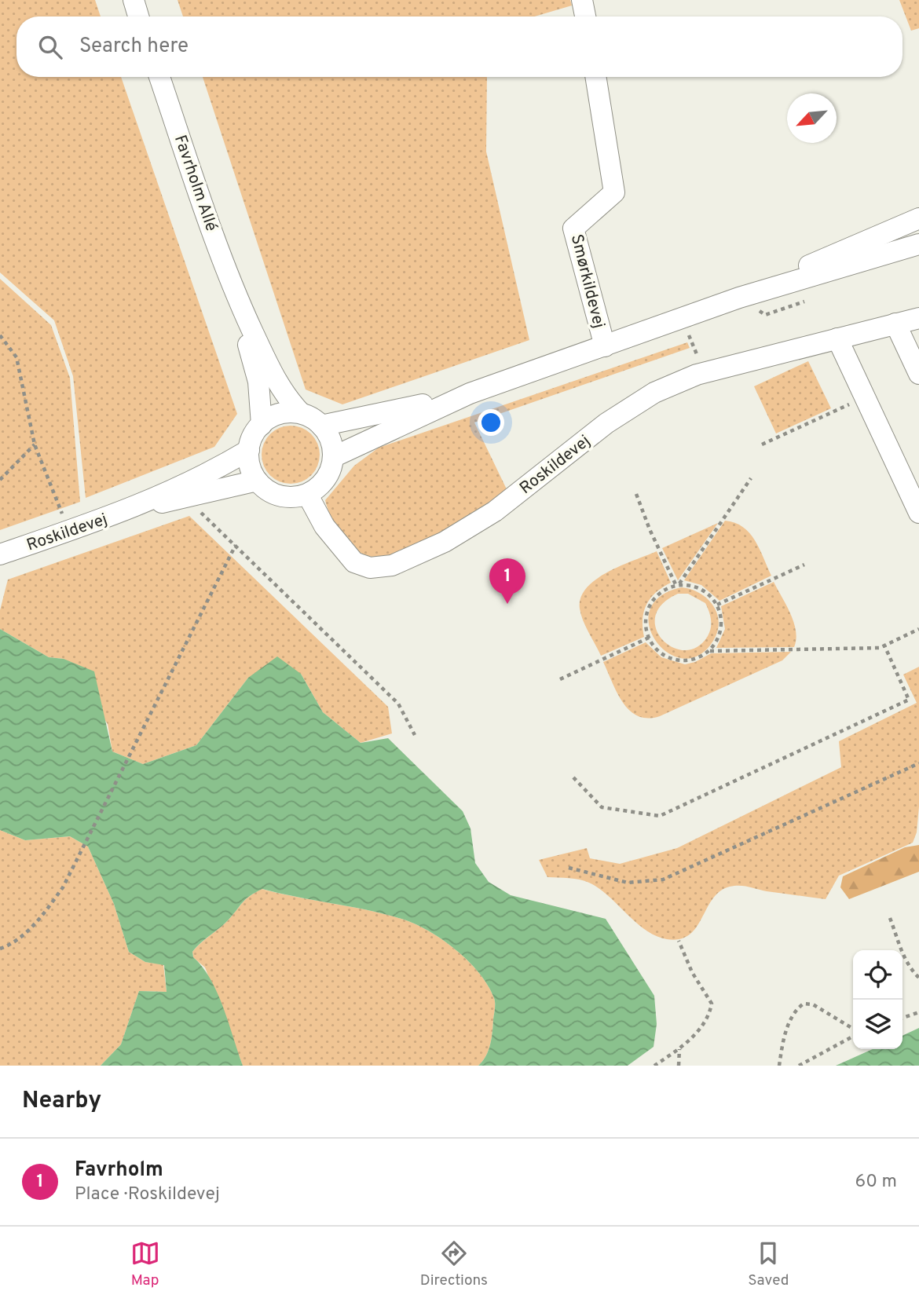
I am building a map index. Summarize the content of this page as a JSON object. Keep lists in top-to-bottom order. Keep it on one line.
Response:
{"streets":{"street":["Favrholm Allé","Smørkildevej","Roskildevej"]},"crossings":[["Favrholm Allé","Roskildevej"]],"north":"bottom left","page":{"search":"Search here","pins":"1","heading":"Nearby","list":[{"mark":"1","name":"Favrholm","note":"Place · Roskildevej","value":"60 m"}],"nav":["Map","Directions","Saved"]}}
